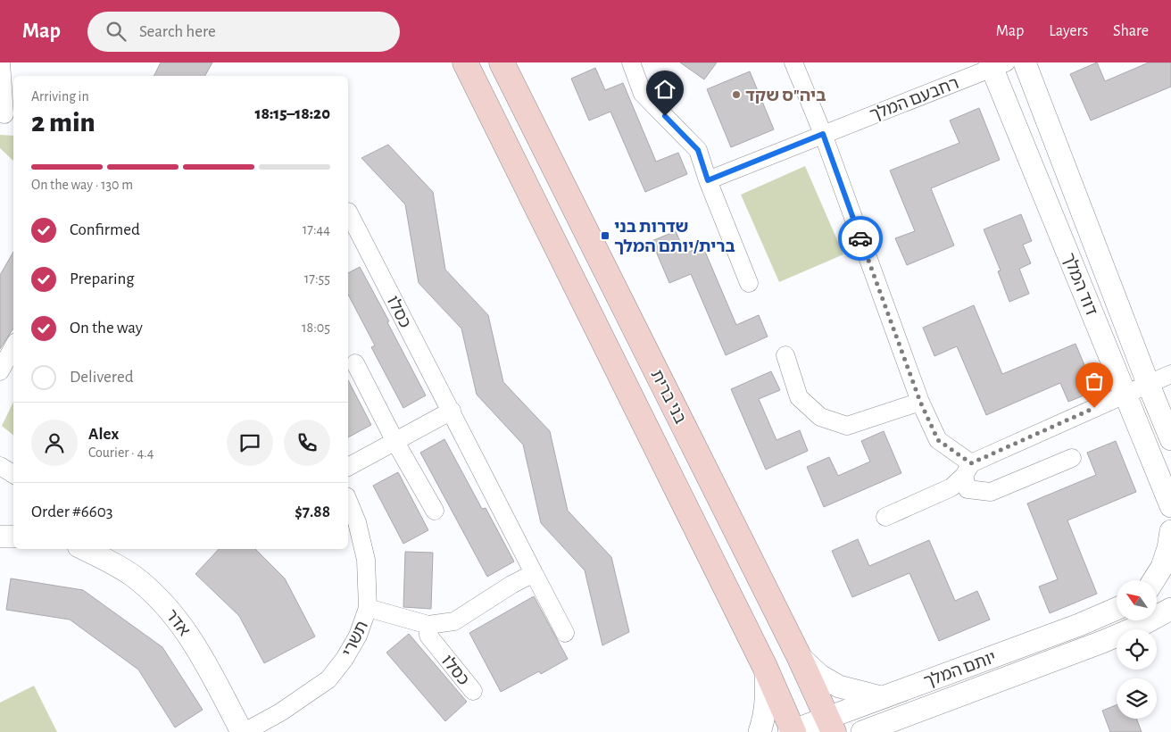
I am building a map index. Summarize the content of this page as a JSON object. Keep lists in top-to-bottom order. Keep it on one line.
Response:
{"streets":{"main road":["בני ברית"],"street":["רחבעם המלך","דוד המלך","כסלו","אדר","תשרי","יותם המלך"]},"crossings":[["רחבעם המלך","דוד המלך"],["בני ברית","יותם המלך"],["אדר","תשרי"]],"places":{"other":["ביה\"ס שקד"],"transit":["שדרות בני ברית/יותם המלך"]},"north":"top left","page":{"header":"Map","search":"Search here","nav":["Map","Layers","Share"],"heading":["2 min","Arriving in","18:15–18:20"],"panel":["Alex","Courier · 4.4","Order #6603","$7.88"],"bar":"On the way · 130 m","list":[["Confirmed","17:44"],["Preparing","17:55"],["On the way","18:05"],"Delivered"]}}
